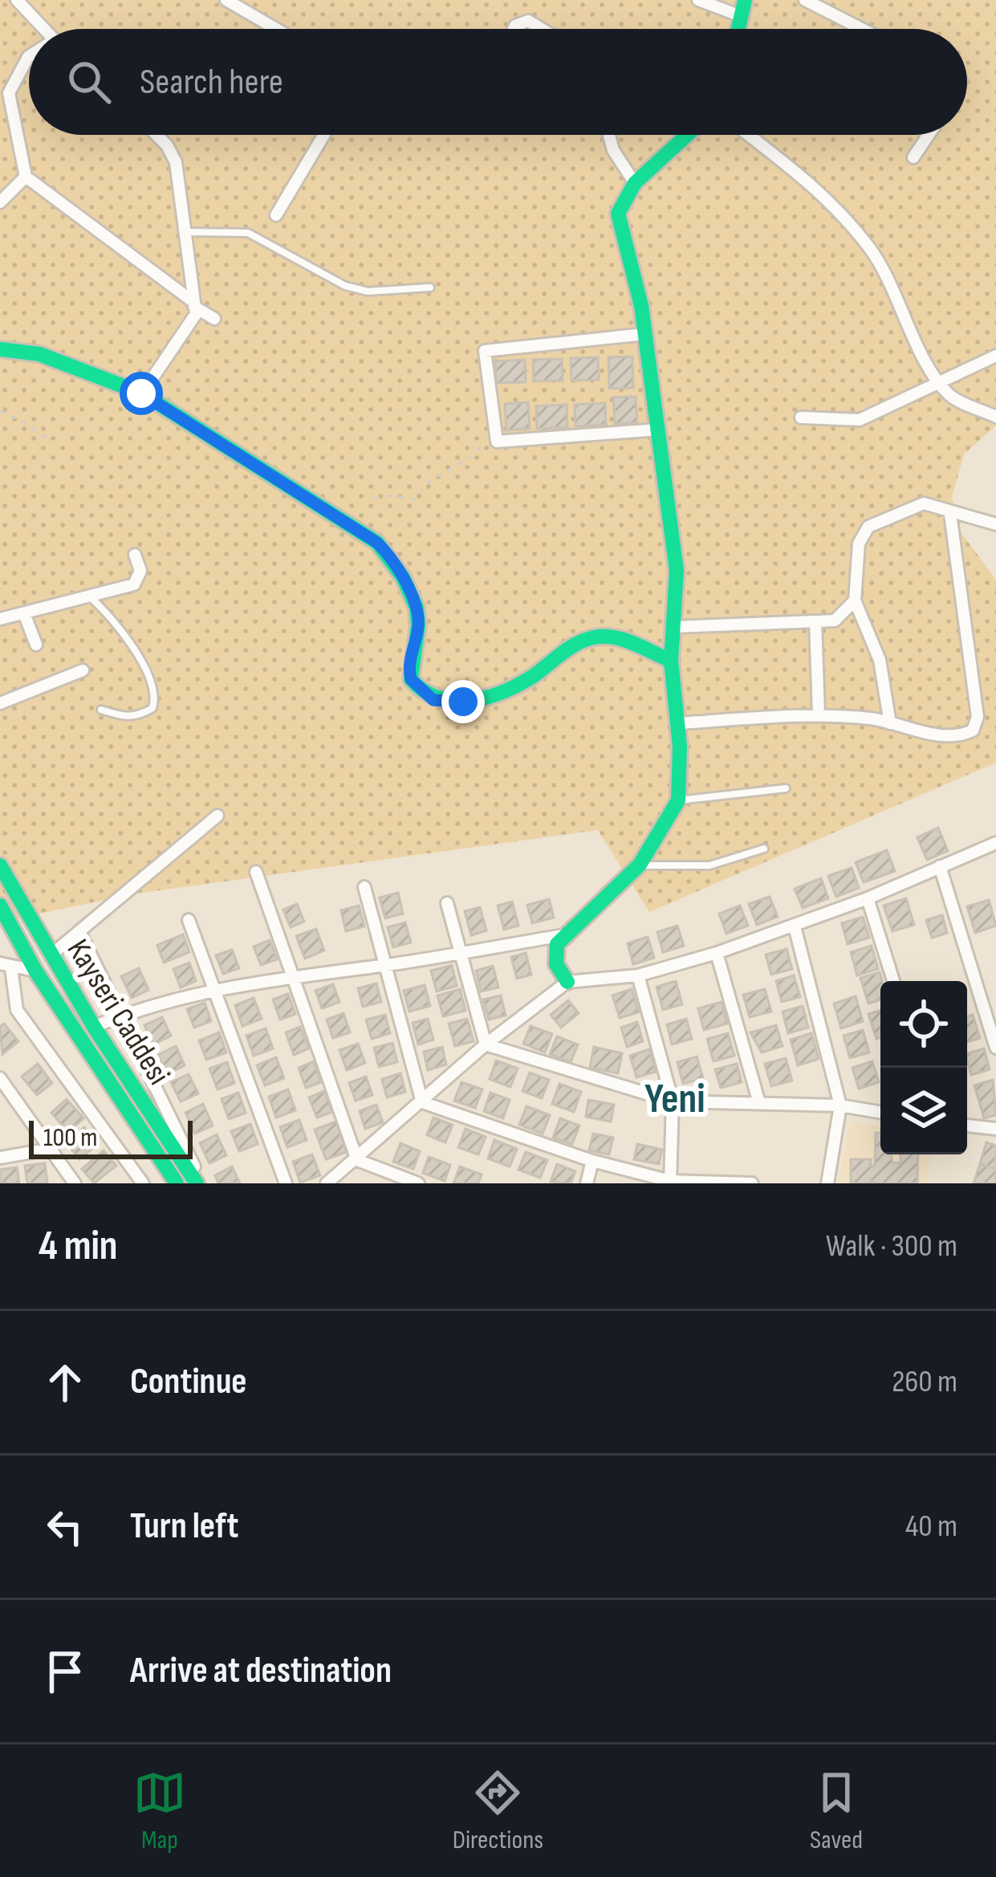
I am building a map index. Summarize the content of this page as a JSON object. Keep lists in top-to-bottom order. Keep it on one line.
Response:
{"streets":{"street":["Kayseri Caddesi"]},"districts":["Yeni"],"scale_bar":"100 m","page":{"search":"Search here","scale":"100 m","heading":["4 min","Walk · 300 m"],"list":[["Continue","260 m"],["Turn left","40 m"],"Arrive at destination"],"nav":["Map","Directions","Saved"]}}
